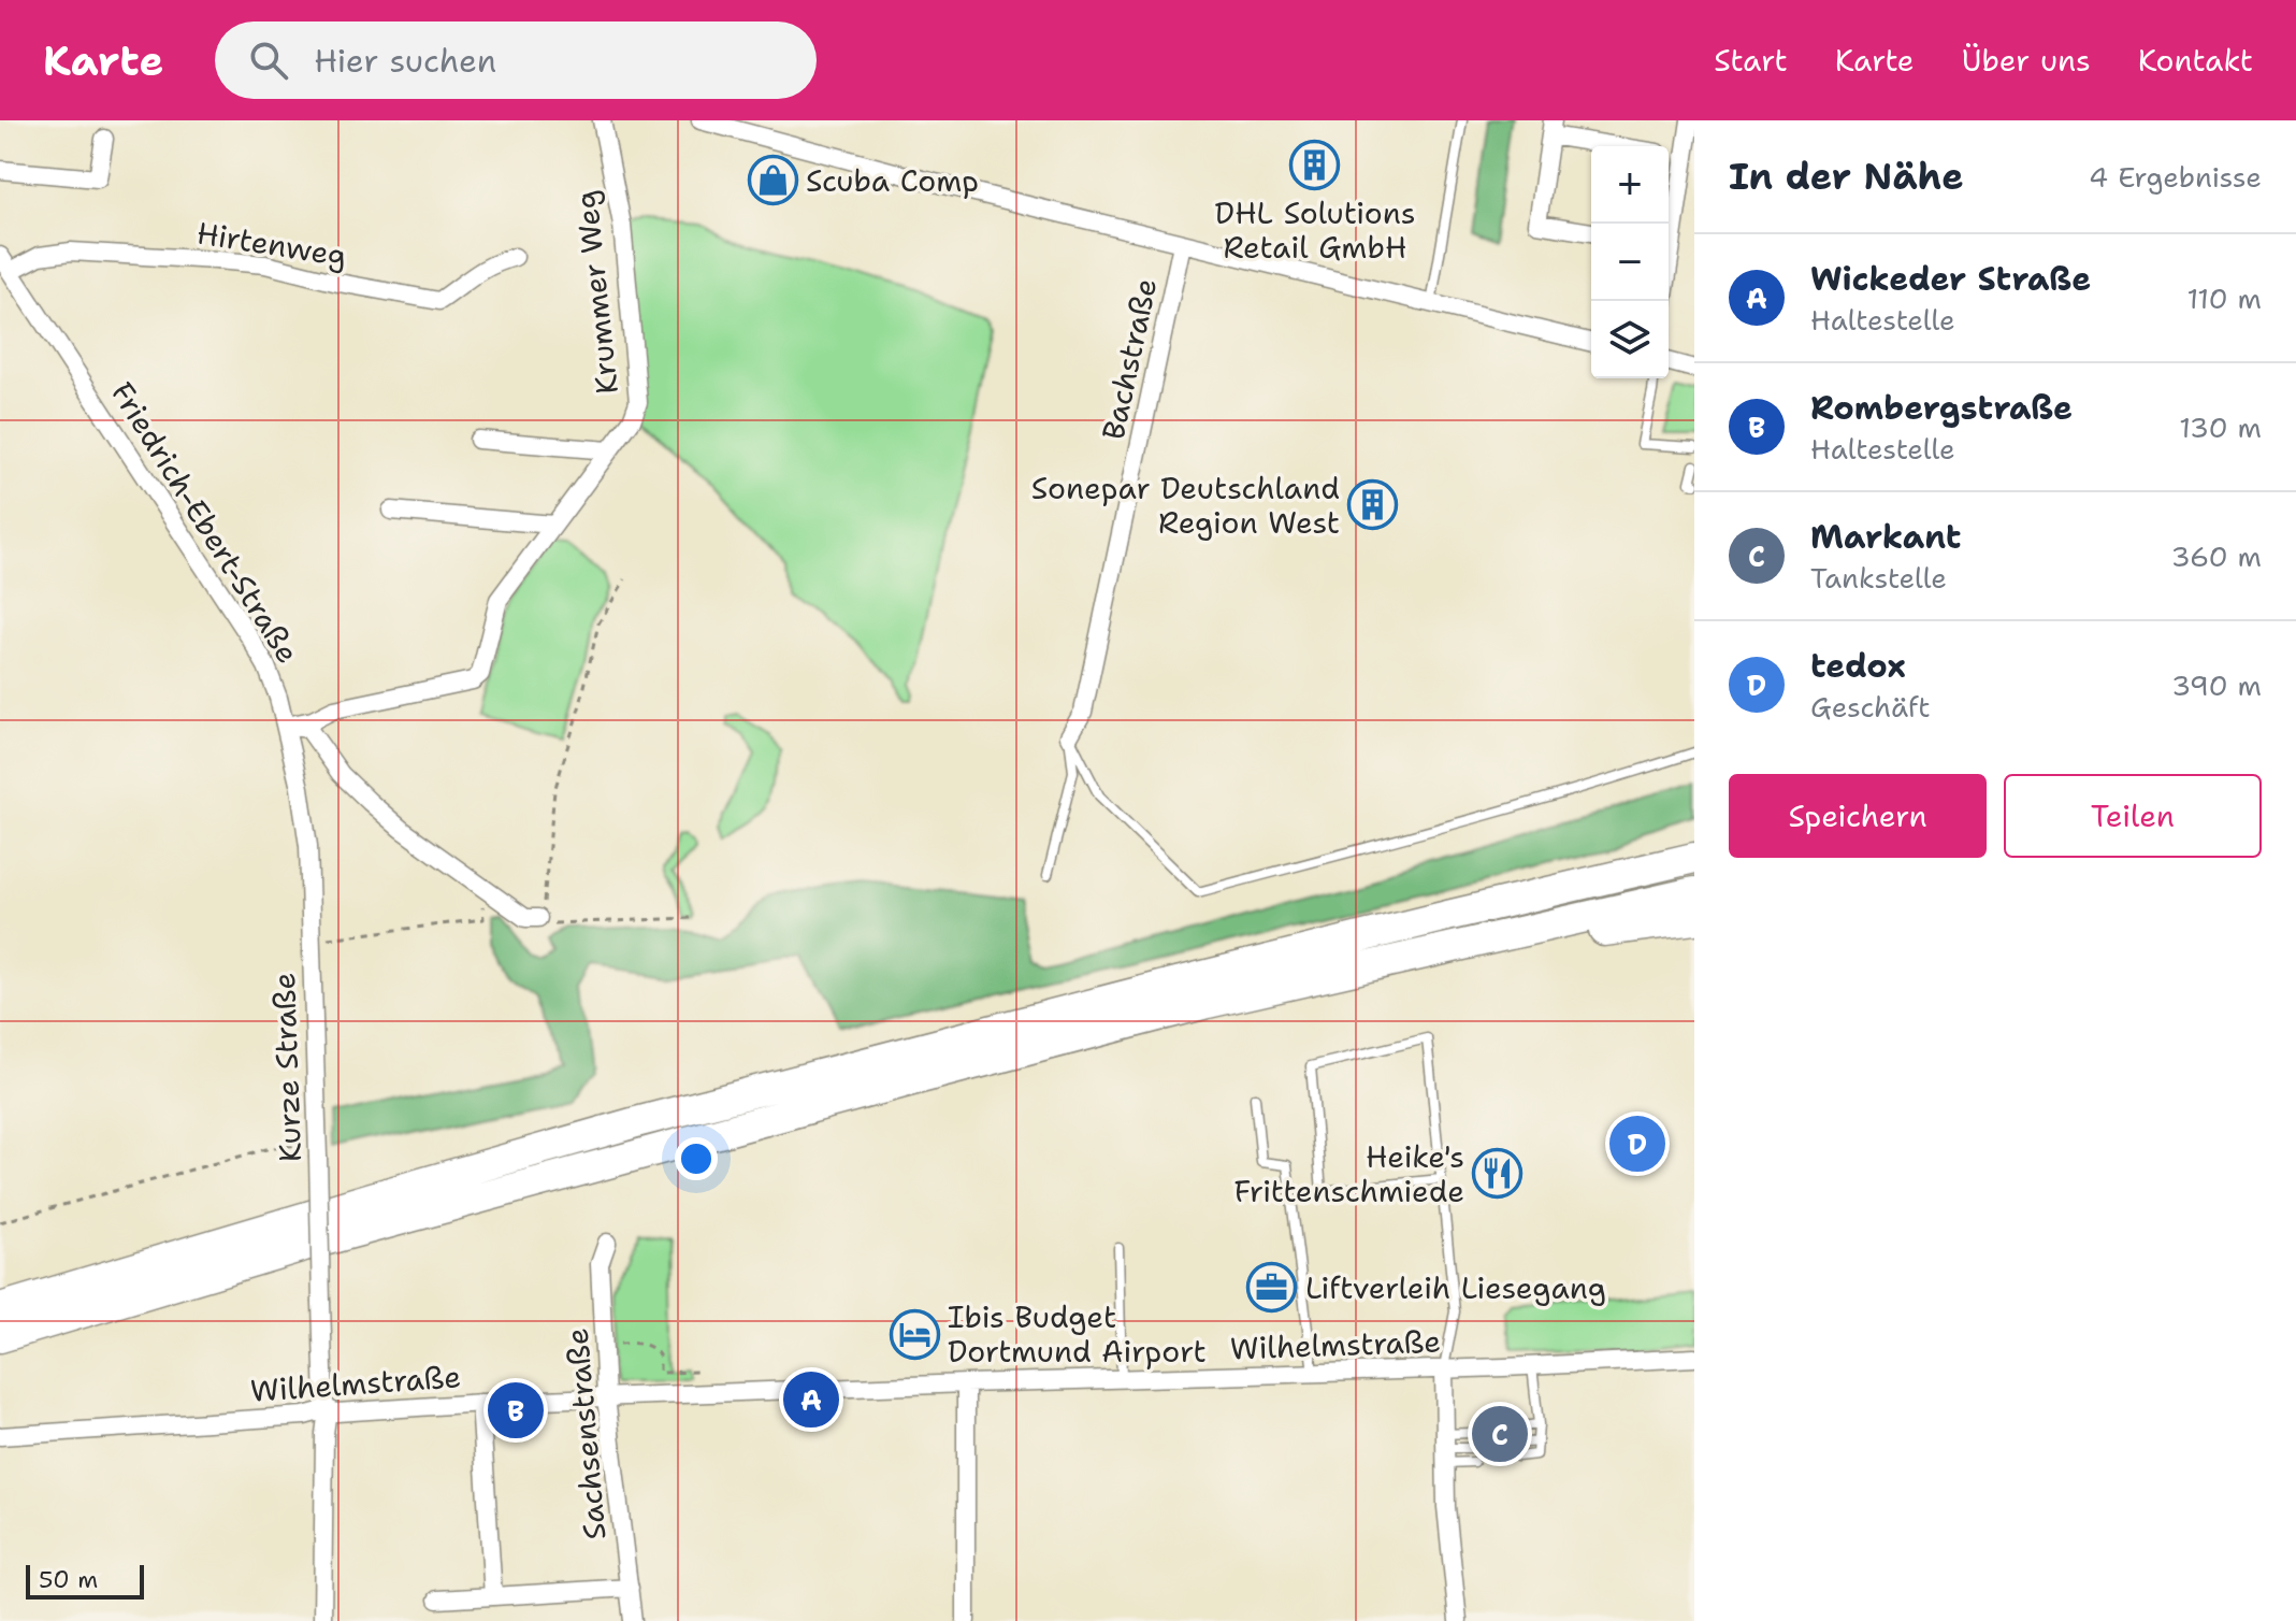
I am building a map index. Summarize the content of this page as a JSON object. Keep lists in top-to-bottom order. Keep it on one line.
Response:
{"streets":{"street":["Hirtenweg","Krummer Weg","Bachstraße","Friedrich-Ebert-Straße","Kurze Straße","Wilhelmstraße","Sachsenstraße"]},"crossings":[["Hirtenweg","Friedrich-Ebert-Straße"],["Krummer Weg","Friedrich-Ebert-Straße"],["Krummer Weg","Kurze Straße"],["Friedrich-Ebert-Straße","Kurze Straße"],["Kurze Straße","Wilhelmstraße"],["Wilhelmstraße","Sachsenstraße"]],"places":{"building":["DHL Solutions Retail GmbH","Sonepar Deutschland Region West"],"shop":["Scuba Comp"],"restaurant":["Heike's Frittenschmiede"],"office":["Liftverleih Liesegang"],"hotel":["Ibis Budget Dortmund Airport"]},"scale_bar":"50 m","page":{"header":"Karte","search":"Hier suchen","nav":["Start","Karte","Über uns","Kontakt"],"heading":["In der Nähe","4 Ergebnisse"],"map_buttons":["+","−"],"list":[{"mark":"A","name":"Wickeder Straße","note":"Haltestelle","value":"110 m"},{"mark":"B","name":"Rombergstraße","note":"Haltestelle","value":"130 m"},{"mark":"C","name":"Markant","note":"Tankstelle","value":"360 m"},{"mark":"D","name":"tedox","note":"Geschäft","value":"390 m"}],"buttons":["Speichern","Teilen"],"pins":["D","A","B","C"],"scale":"50 m"}}
